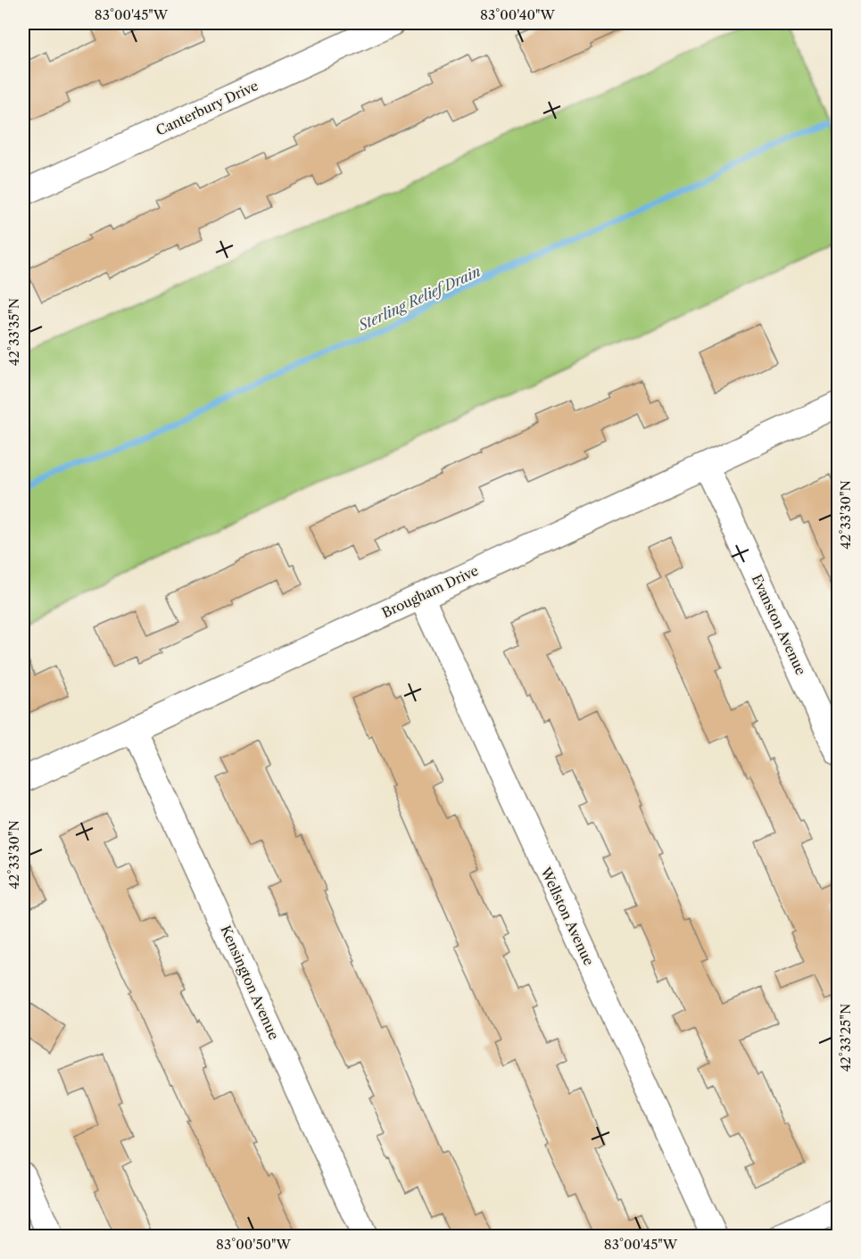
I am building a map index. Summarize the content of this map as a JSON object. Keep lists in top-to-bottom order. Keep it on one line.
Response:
{"streets":{"street":["Canterbury Drive","Brougham Drive","Evanston Avenue","Wellston Avenue","Kensington Avenue"]},"crossings":[["Brougham Drive","Evanston Avenue"],["Brougham Drive","Wellston Avenue"],["Brougham Drive","Kensington Avenue"]],"water":["Sterling Relief Drain"],"coordinates":["83°00'45\"W","83°00'40\"W","42°33'35\"N","42°33'30\"N","42°33'25\"N","83°00'50\"W"]}
